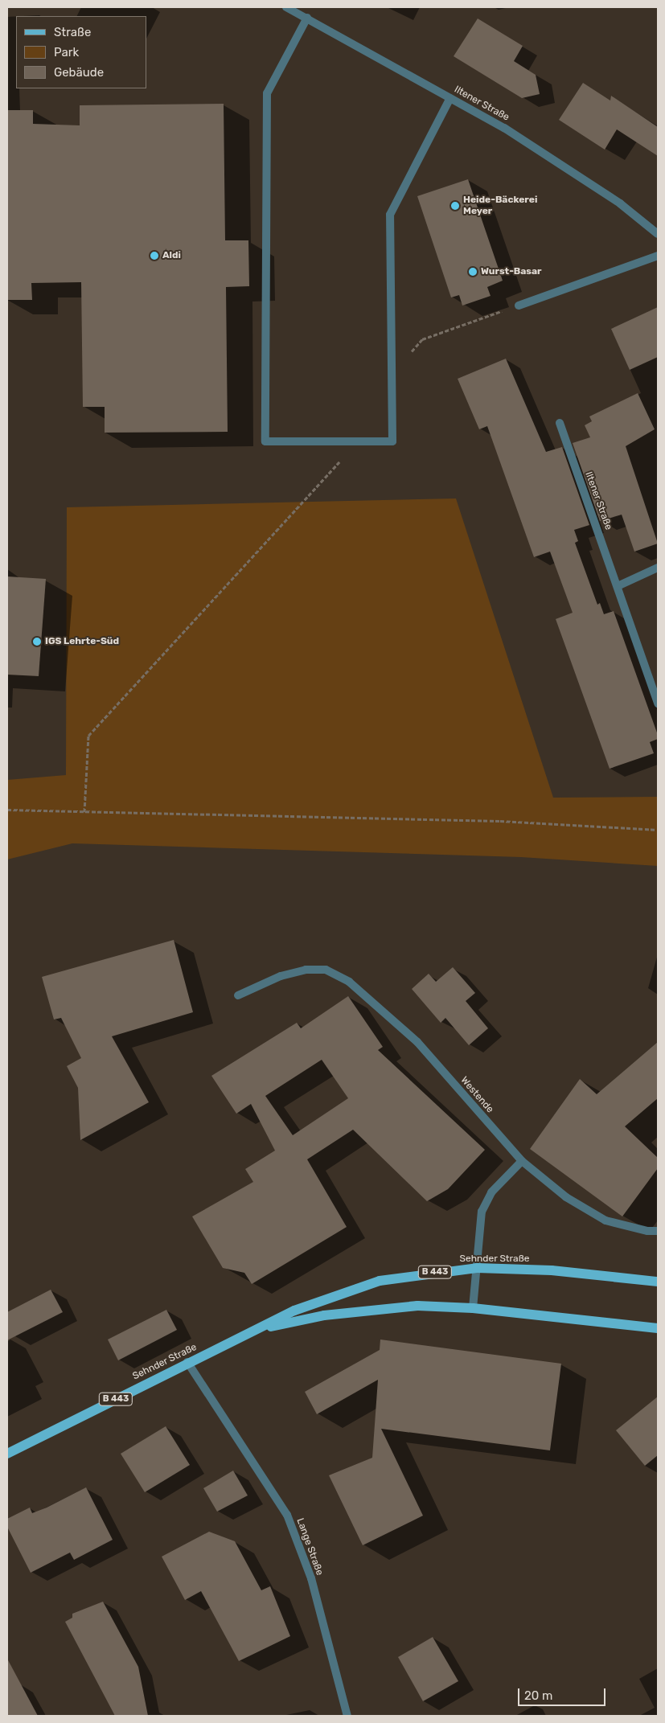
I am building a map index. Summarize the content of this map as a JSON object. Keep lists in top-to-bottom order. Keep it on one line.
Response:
{"streets":{"main road":["Sehnder Straße","B 443"],"street":["Iltener Straße","Westende","Lange Straße"]},"crossings":[["Sehnder Straße","Lange Straße"]],"places":["Heide-Bäckerei Meyer","Aldi","Wurst-Basar","IGS Lehrte-Süd"],"legend":["Straße","Park","Gebäude"],"scale_bar":"20 m"}
